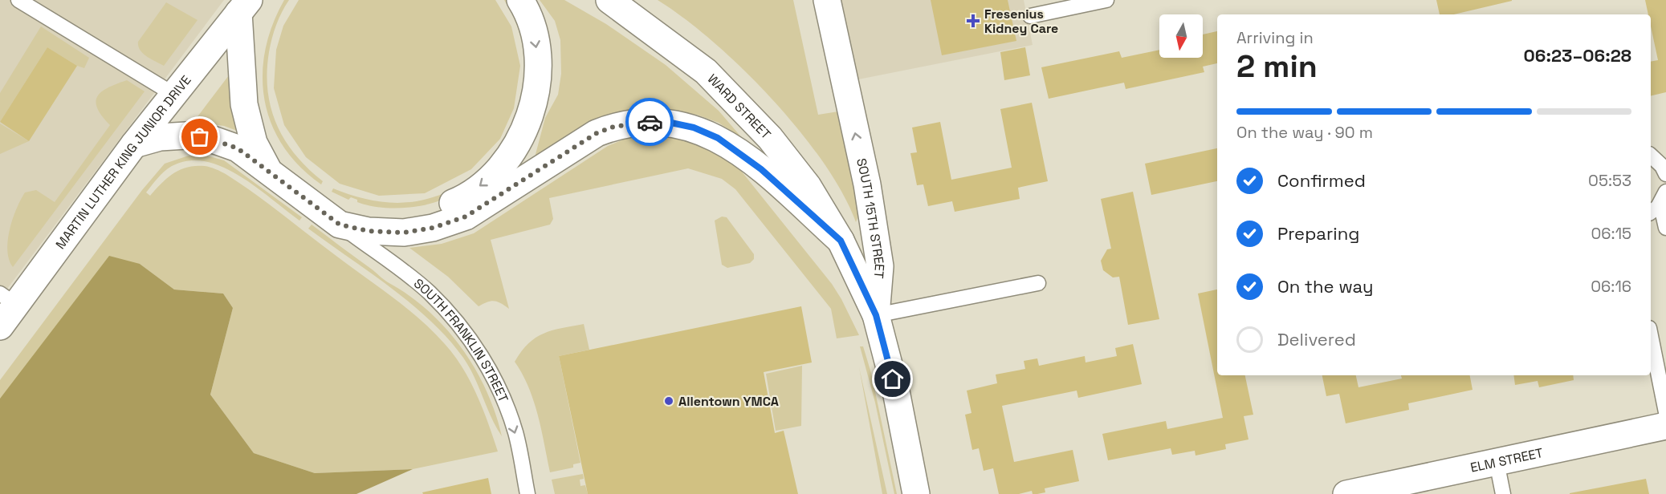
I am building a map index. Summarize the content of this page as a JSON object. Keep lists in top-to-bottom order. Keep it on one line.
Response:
{"streets":{"main road":["WARD STREET","MARTIN LUTHER KING JUNIOR DRIVE","SOUTH 15TH STREET","ELM STREET"],"lane":["SOUTH FRANKLIN STREET"]},"crossings":[["WARD STREET","SOUTH 15TH STREET"]],"one_way":["SOUTH 15TH STREET","SOUTH FRANKLIN STREET"],"places":{"health":["Fresenius Kidney Care"],"other":["Allentown YMCA"]},"north":"bottom","page":{"heading":["2 min","Arriving in","06:23–06:28"],"bar":"On the way · 90 m","list":[["Confirmed","05:53"],["Preparing","06:15"],["On the way","06:16"],"Delivered"]}}
